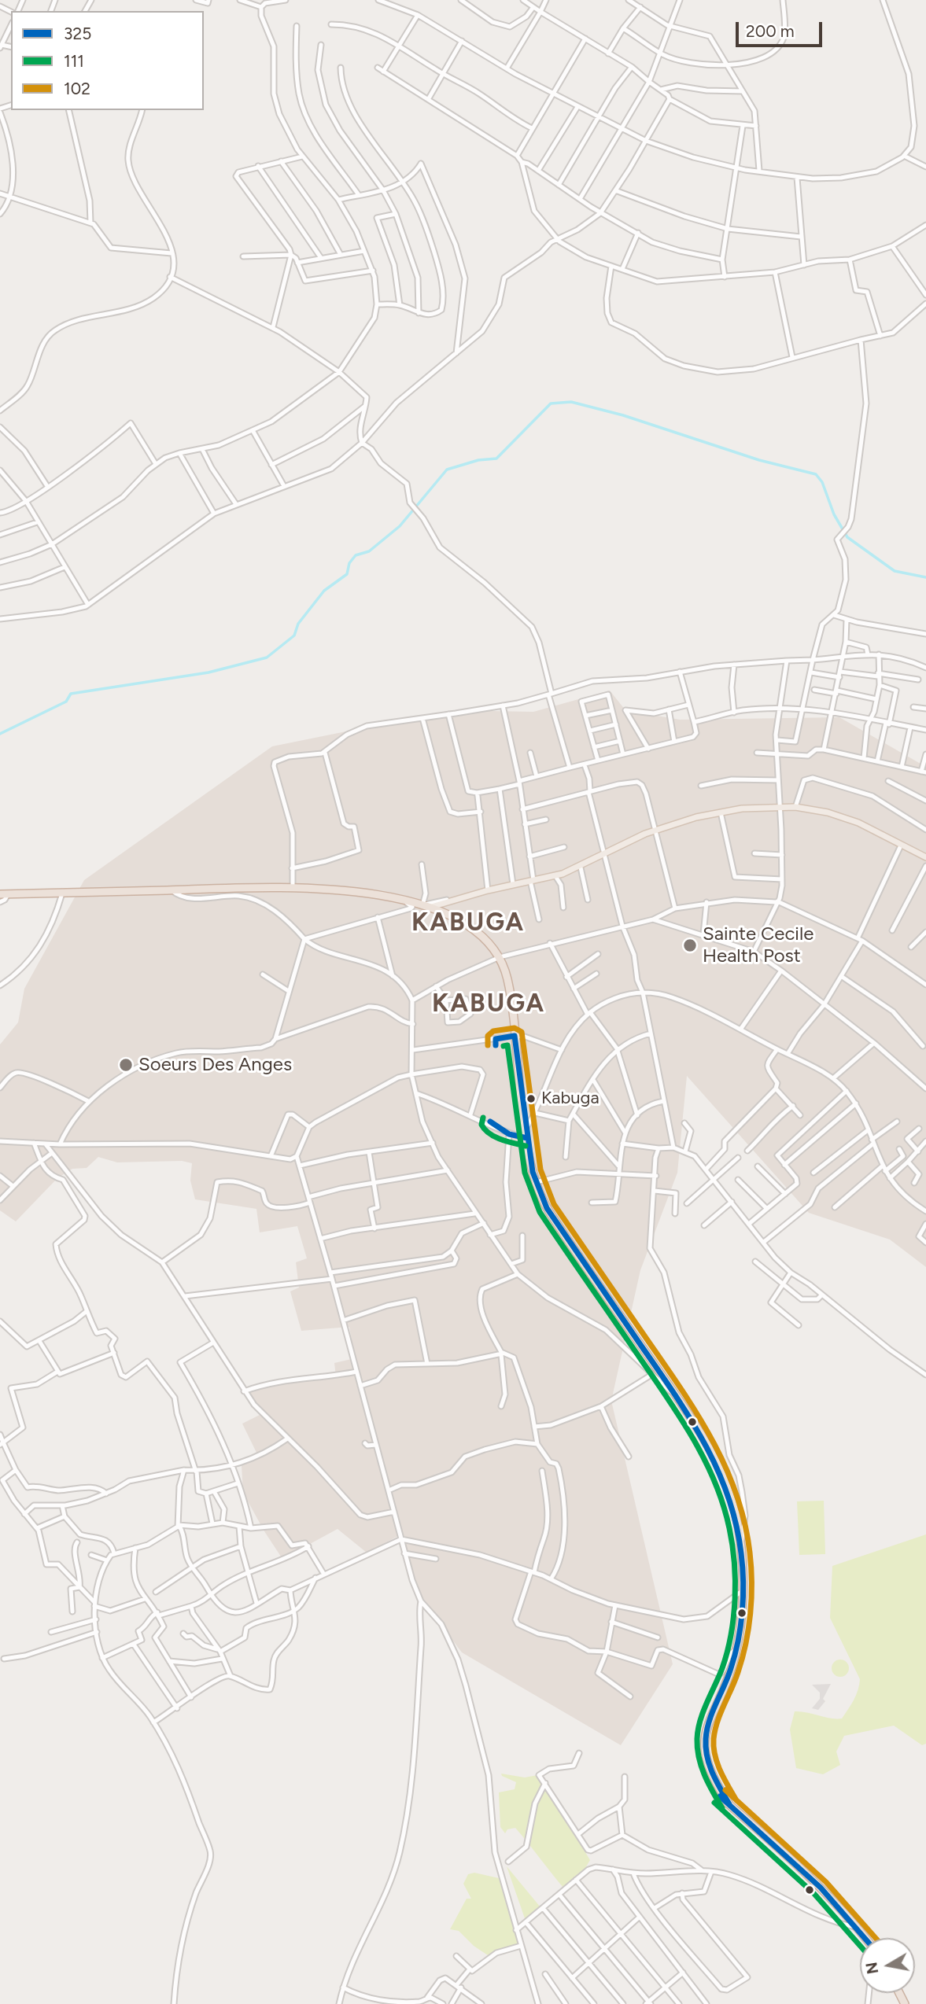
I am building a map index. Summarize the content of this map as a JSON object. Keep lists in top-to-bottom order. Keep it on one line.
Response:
{"districts":["KABUGA","KABUGA"],"places":["Sainte Cecile Health Post","Soeurs Des Anges","Kabuga"],"lines":["transit line 102","transit line 325","transit line 111"],"legend":["325","111","102"],"scale_bar":"200 m","north":"left"}
